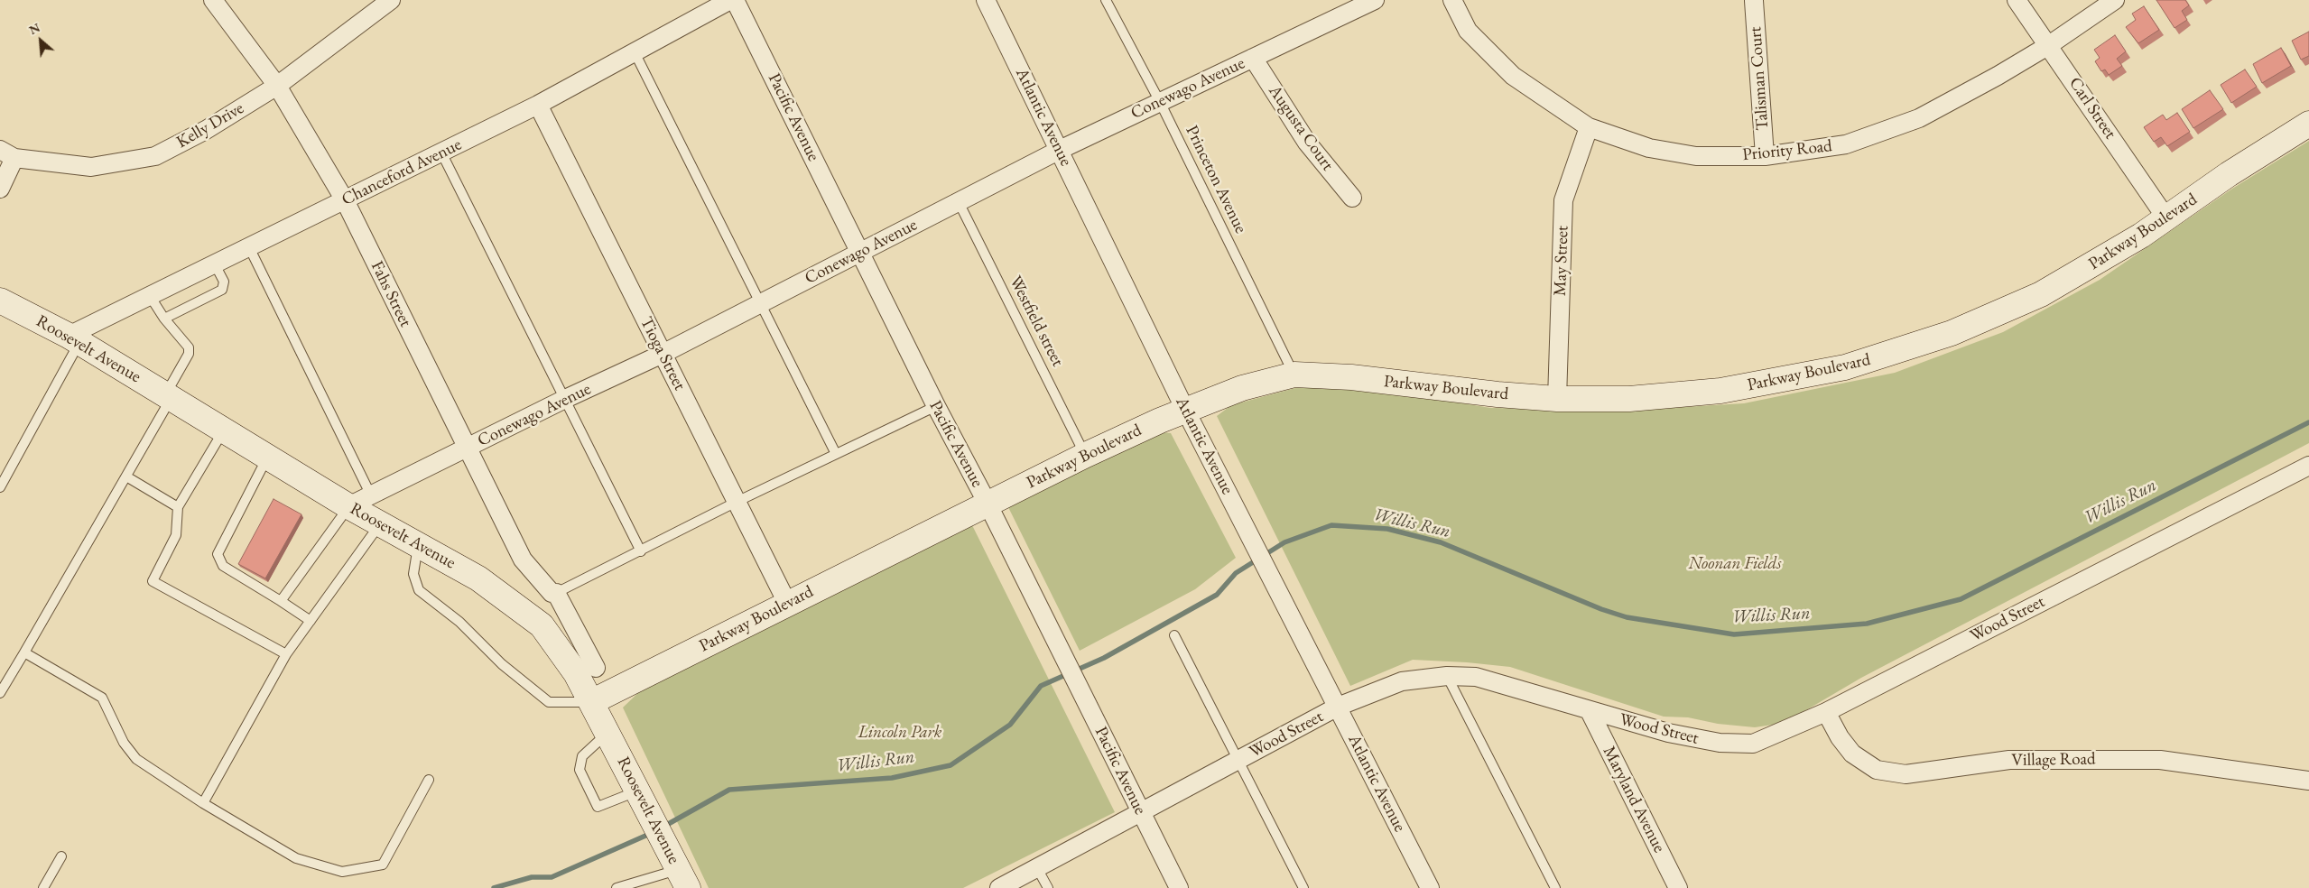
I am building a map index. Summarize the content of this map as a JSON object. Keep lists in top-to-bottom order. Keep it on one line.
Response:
{"streets":{"street":["Talisman Court","Conewago Avenue","Carl Street","Pacific Avenue","Atlantic Avenue","Kelly Drive","Augusta Court","Priority Road","Chanceford Avenue","Parkway Boulevard","May Street","Fahs Street","Roosevelt Avenue","Tioga Street","Wood Street","Village Road","Maryland Avenue"],"lane":["Princeton Avenue","Westfield street"]},"crossings":[["Talisman Court","Priority Road"],["Conewago Avenue","Pacific Avenue"],["Conewago Avenue","Atlantic Avenue"],["Conewago Avenue","Augusta Court"],["Conewago Avenue","Princeton Avenue"],["Conewago Avenue","Fahs Street"],["Conewago Avenue","Westfield street"],["Conewago Avenue","Roosevelt Avenue"],["Conewago Avenue","Tioga Street"],["Carl Street","Priority Road"],["Carl Street","Parkway Boulevard"],["Pacific Avenue","Parkway Boulevard"],["Pacific Avenue","Wood Street"],["Atlantic Avenue","Parkway Boulevard"],["Atlantic Avenue","Wood Street"],["Kelly Drive","Fahs Street"],["Priority Road","May Street"],["Chanceford Avenue","Fahs Street"],["Chanceford Avenue","Roosevelt Avenue"],["Chanceford Avenue","Tioga Street"],["Princeton Avenue","Parkway Boulevard"],["Parkway Boulevard","May Street"],["Parkway Boulevard","Westfield street"],["Parkway Boulevard","Roosevelt Avenue"],["Parkway Boulevard","Tioga Street"],["Wood Street","Village Road"],["Wood Street","Maryland Avenue"]],"water":["Willis Run"],"parks":["Noonan Fields","Lincoln Park"],"north":"top left"}
